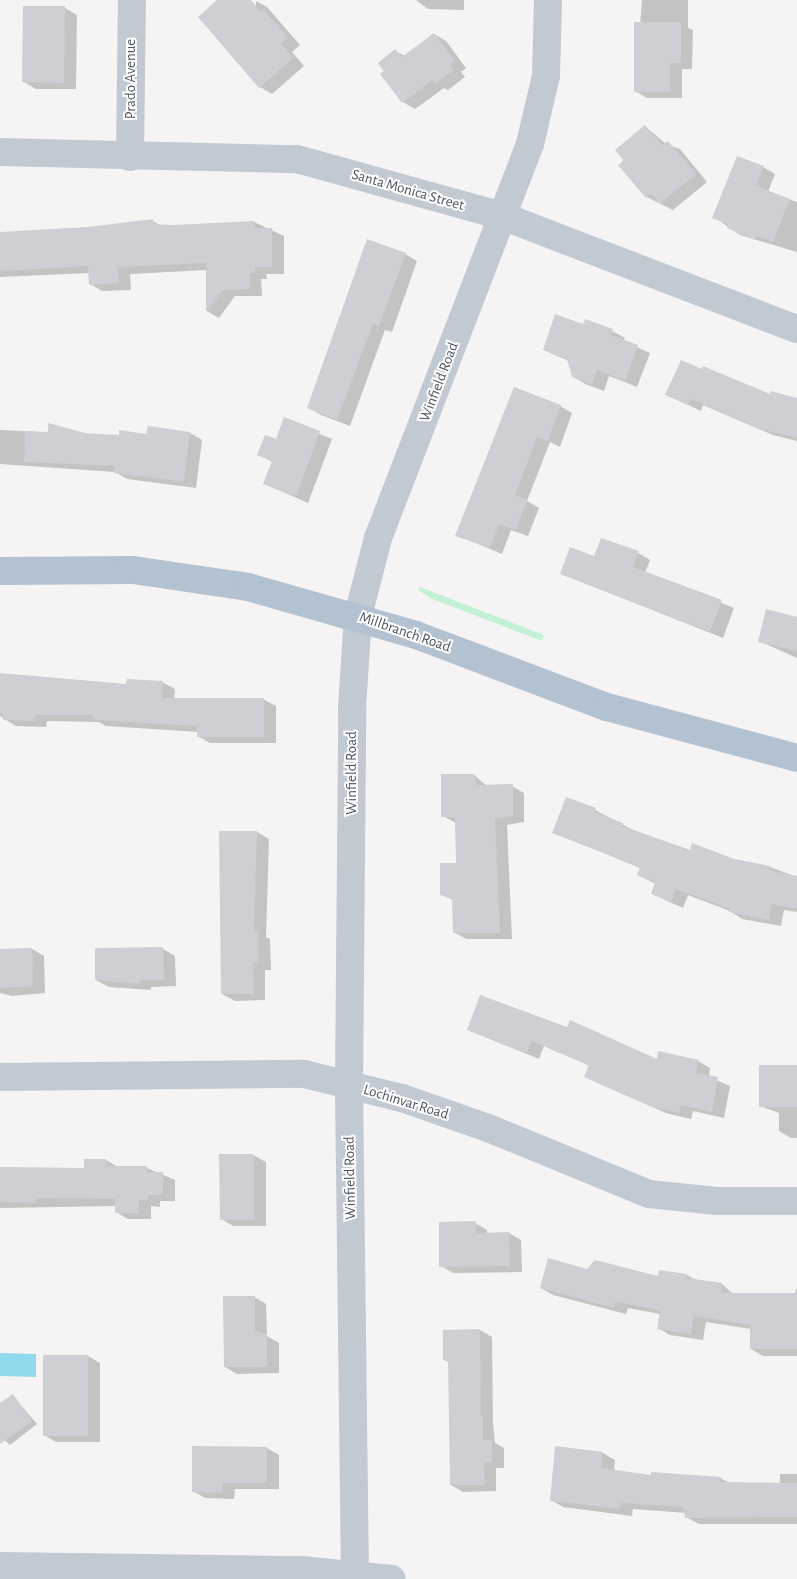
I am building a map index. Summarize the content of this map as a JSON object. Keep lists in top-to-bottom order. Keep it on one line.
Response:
{"streets":{"main road":["Millbranch Road"],"street":["Prado Avenue","Santa Monica Street","Winfield Road","Lochinvar Road"]},"crossings":[["Prado Avenue","Santa Monica Street"],["Santa Monica Street","Winfield Road"],["Winfield Road","Millbranch Road"],["Winfield Road","Lochinvar Road"]]}
